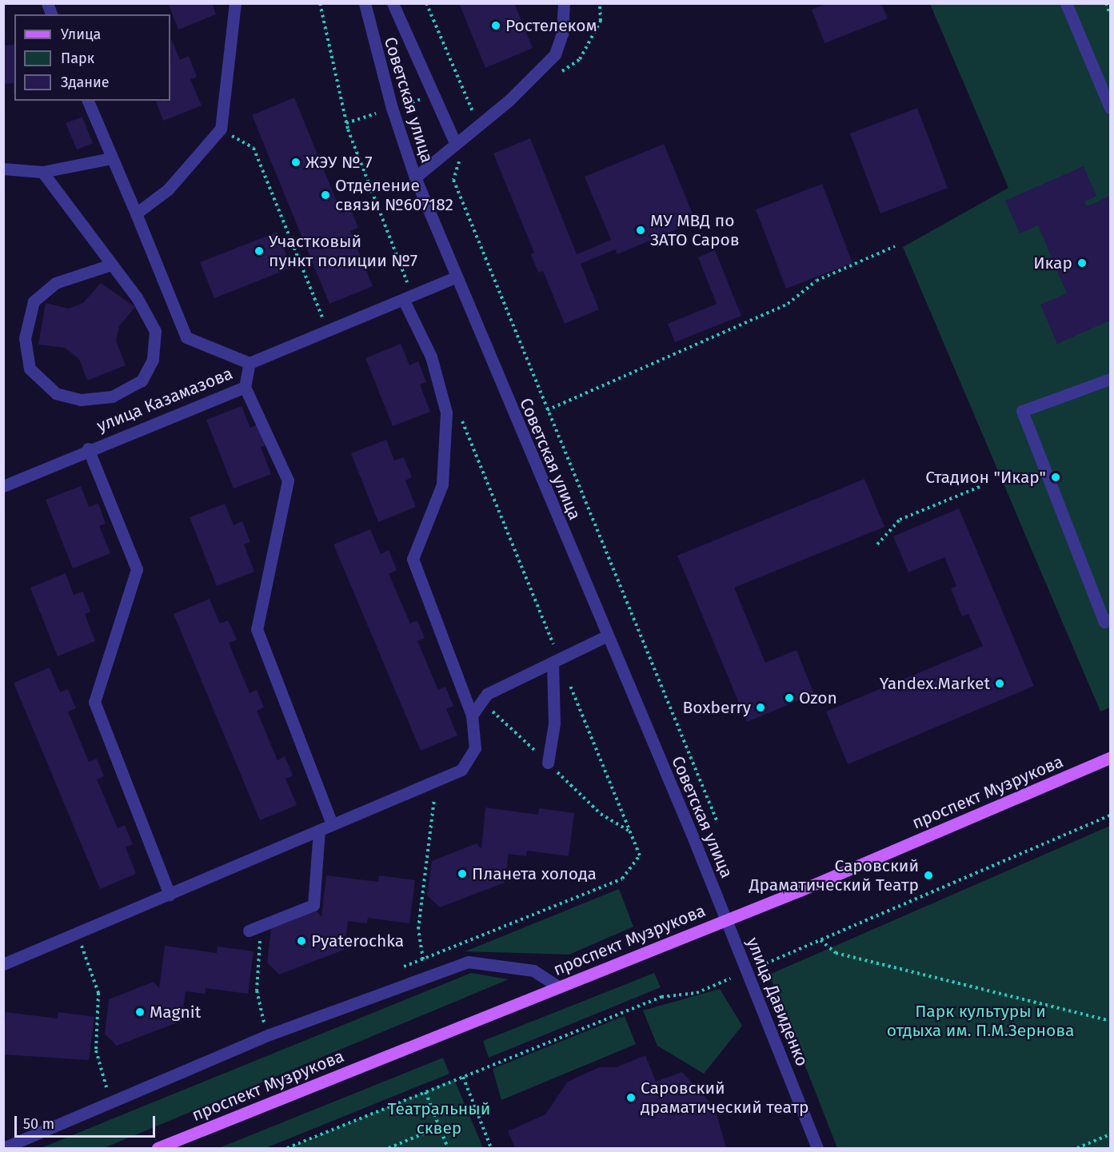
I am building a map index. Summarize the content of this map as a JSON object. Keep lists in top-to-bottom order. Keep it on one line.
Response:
{"streets":{"main road":["проспект Музрукова"],"street":["Советская улица","улица Казамазова","улица Давиденко"]},"crossings":[["Советская улица","улица Казамазова"],["Советская улица","проспект Музрукова"],["Советская улица","улица Давиденко"],["проспект Музрукова","улица Давиденко"]],"parks":["Парк культуры и отдыха им. П.М.Зернова","Театральный сквер"],"places":["Ростелеком","ЖЭУ № 7","Отделение связи №607182","МУ МВД по ЗАТО Саров","Участковый пункт полиции №7","Икар","Стадион \"Икар\"","Yandex.Market","Ozon","Boxberry","Планета холода","Саровский Драматический Театр","Pyaterochka","Magnit","Саровский драматический театр"],"legend":["Улица","Парк","Здание"],"scale_bar":"50 m"}
